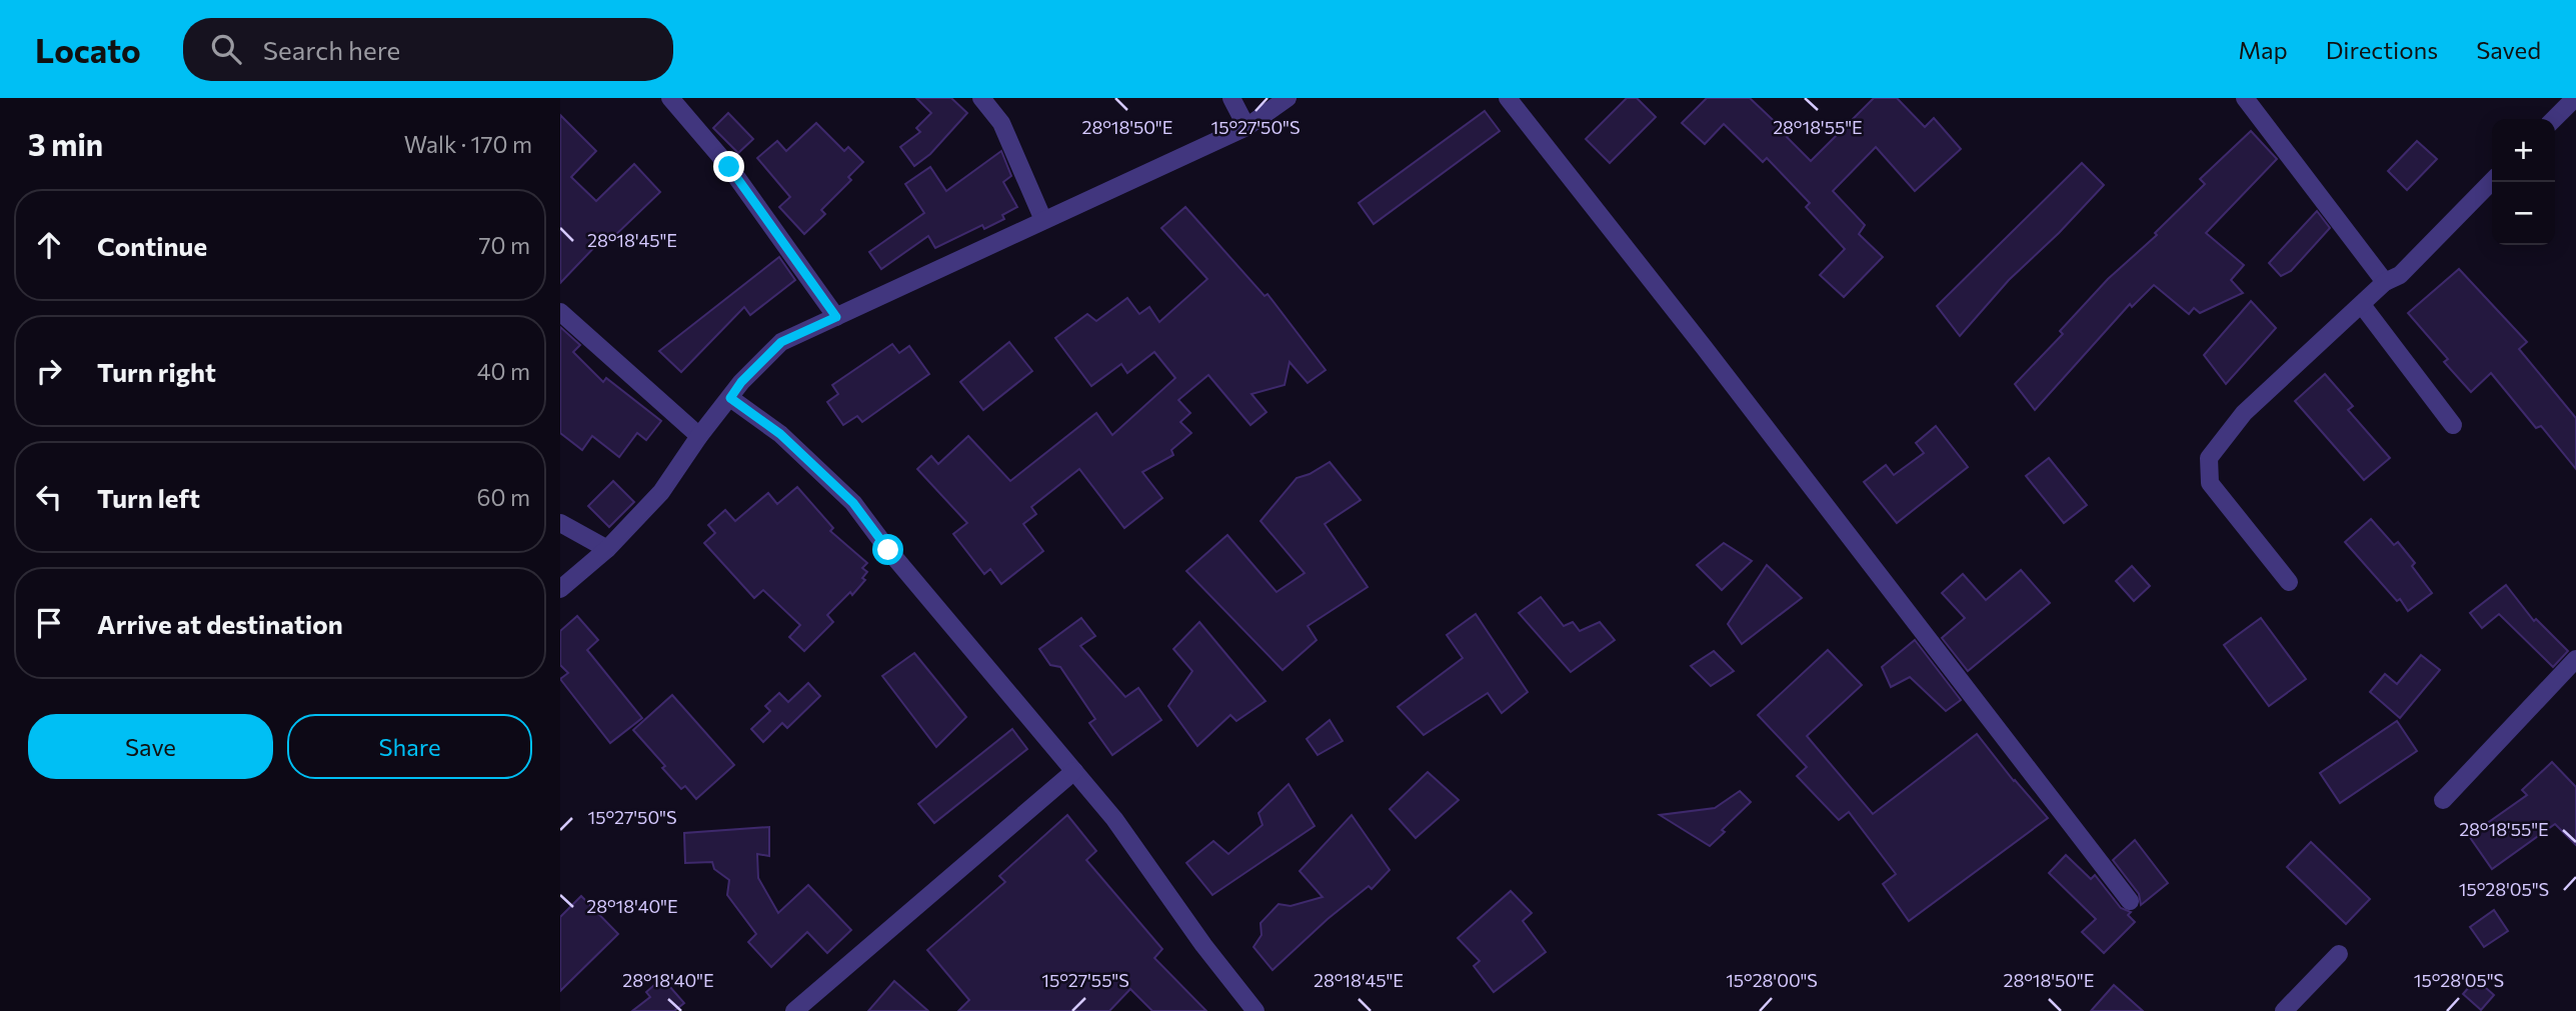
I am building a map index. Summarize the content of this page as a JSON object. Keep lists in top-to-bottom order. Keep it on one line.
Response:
{"page":{"header":"Locato","search":"Search here","nav":["Map","Directions","Saved"],"heading":["3 min","Walk · 170 m"],"map_buttons":["+","−"],"list":[["Continue","70 m"],["Turn right","40 m"],["Turn left","60 m"],"Arrive at destination"],"buttons":["Save","Share"]},"coordinates":["28°18'50\"E","28°18'55\"E","15°27'50\"S","28°18'45\"E","15°28'05\"S","28°18'40\"E","15°27'55\"S","15°28'00\"S"]}
